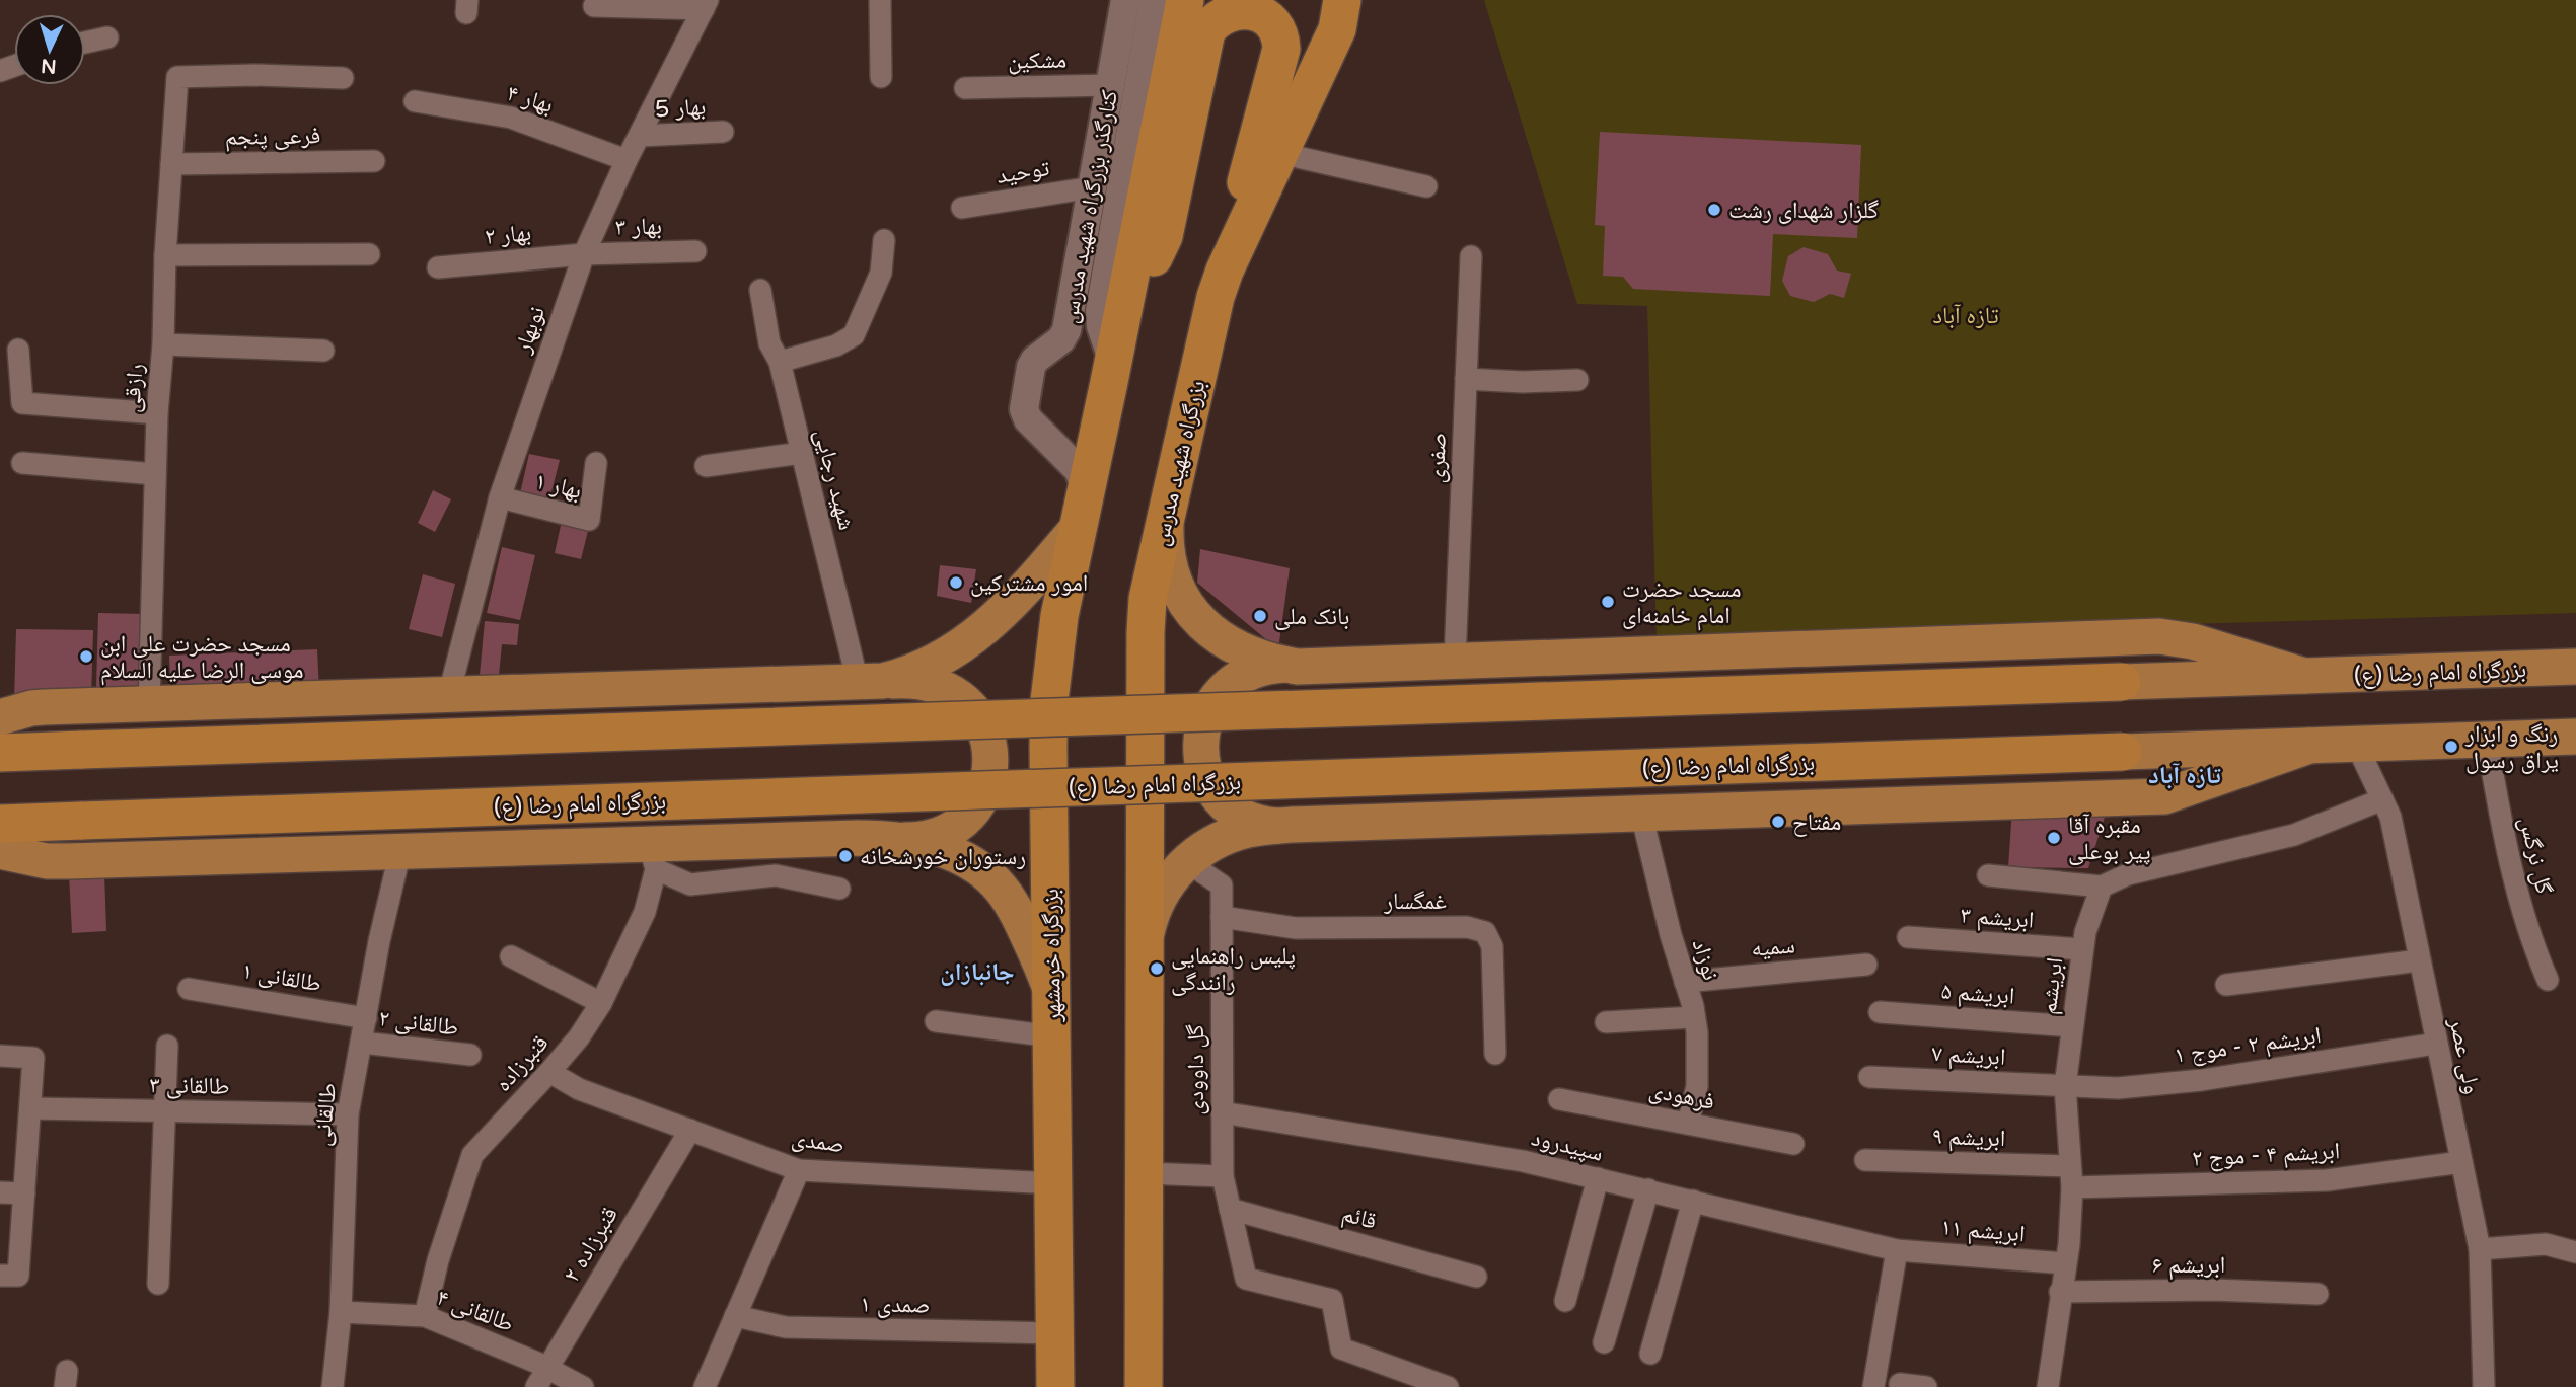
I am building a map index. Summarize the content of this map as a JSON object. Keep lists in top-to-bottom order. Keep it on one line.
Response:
{"streets":{"highway":["بزرگراه شهید مدرس","بزرگراه امام رضا (ع)","بزرگراه خرمشهر"],"street":["مشکین","بهار ۴","بهار 5","فرعی پنجم","توحید","کنارگذر بزرگراه شهید مدرس","بهار ۳","بهار ۲","نوبهار","رازقی","صفری","شهید رجایی","بهار ۱","گل نرگس","غمگسار","ابریشم ۳","سمیه","نوزاد","طالقانی ۱","ابریشم","ابریشم ۵","طالقانی ۲","ابریشم ۲ - موج ۱","ابریشم ۷","ولی عصر","قنبرزاده","گل داوودی","طالقانی ۳","فرهودی","طالقانی","ابریشم ۹","صمدی","سپیدرود","ابریشم ۴ - موج ۲","قائم","ابریشم ۱۱","قنبرزاده ۲","ابریشم ۶","صمدی ۱","طالقانی ۴"]},"crossings":[["مشکین","کنارگذر بزرگراه شهید مدرس"],["بهار ۴","نوبهار"],["بهار 5","نوبهار"],["فرعی پنجم","رازقی"],["توحید","کنارگذر بزرگراه شهید مدرس"],["کنارگذر بزرگراه شهید مدرس","بزرگراه خرمشهر"],["بهار ۳","بهار ۲"],["بهار ۳","نوبهار"],["بهار ۲","نوبهار"],["نوبهار","بهار ۱"],["صفری","بزرگراه امام رضا (ع)"],["بزرگراه امام رضا (ع)","گل نرگس"],["بزرگراه امام رضا (ع)","بزرگراه خرمشهر"],["بزرگراه امام رضا (ع)","نوزاد"],["بزرگراه امام رضا (ع)","ولی عصر"],["بزرگراه امام رضا (ع)","قنبرزاده"],["بزرگراه امام رضا (ع)","طالقانی"],["غمگسار","گل داوودی"],["ابریشم ۳","ابریشم"],["سمیه","نوزاد"],["بزرگراه خرمشهر","صمدی"],["بزرگراه خرمشهر","صمدی ۱"],["نوزاد","فرهودی"],["طالقانی ۱","طالقانی"],["ابریشم","ابریشم ۵"],["ابریشم","ابریشم ۲ - موج ۱"],["ابریشم","ابریشم ۷"],["ابریشم","ابریشم ۹"],["ابریشم","ابریشم ۴ - موج ۲"],["ابریشم","ابریشم ۱۱"],["ابریشم","ابریشم ۶"],["طالقانی ۲","طالقانی"],["ابریشم ۲ - موج ۱","ابریشم ۷"],["ابریشم ۲ - موج ۱","ولی عصر"],["ولی عصر","ابریشم ۴ - موج ۲"],["قنبرزاده","صمدی"],["قنبرزاده","طالقانی ۴"],["گل داوودی","سپیدرود"],["طالقانی ۳","طالقانی"],["طالقانی","طالقانی ۴"],["ابریشم ۹","ابریشم ۴ - موج ۲"],["صمدی","قنبرزاده ۲"],["سپیدرود","ابریشم ۱۱"],["قنبرزاده ۲","طالقانی ۴"]],"districts":["تازه آباد","جانبازان"],"parks":["تازه آباد"],"places":["گلزار شهدای رشت","امور مشترکین","مسجد حضرت امام خامنه‌ای","بانک ملی","مسجد حضرت علی ابن موسی الرضا علیه السلام","رنگ و ابزار یراق رسول","مفتاح","مقبره آقا پیر بوعلی","رستوران خورشخانه","پلیس راهنمایی رانندگی"],"north":"bottom"}
